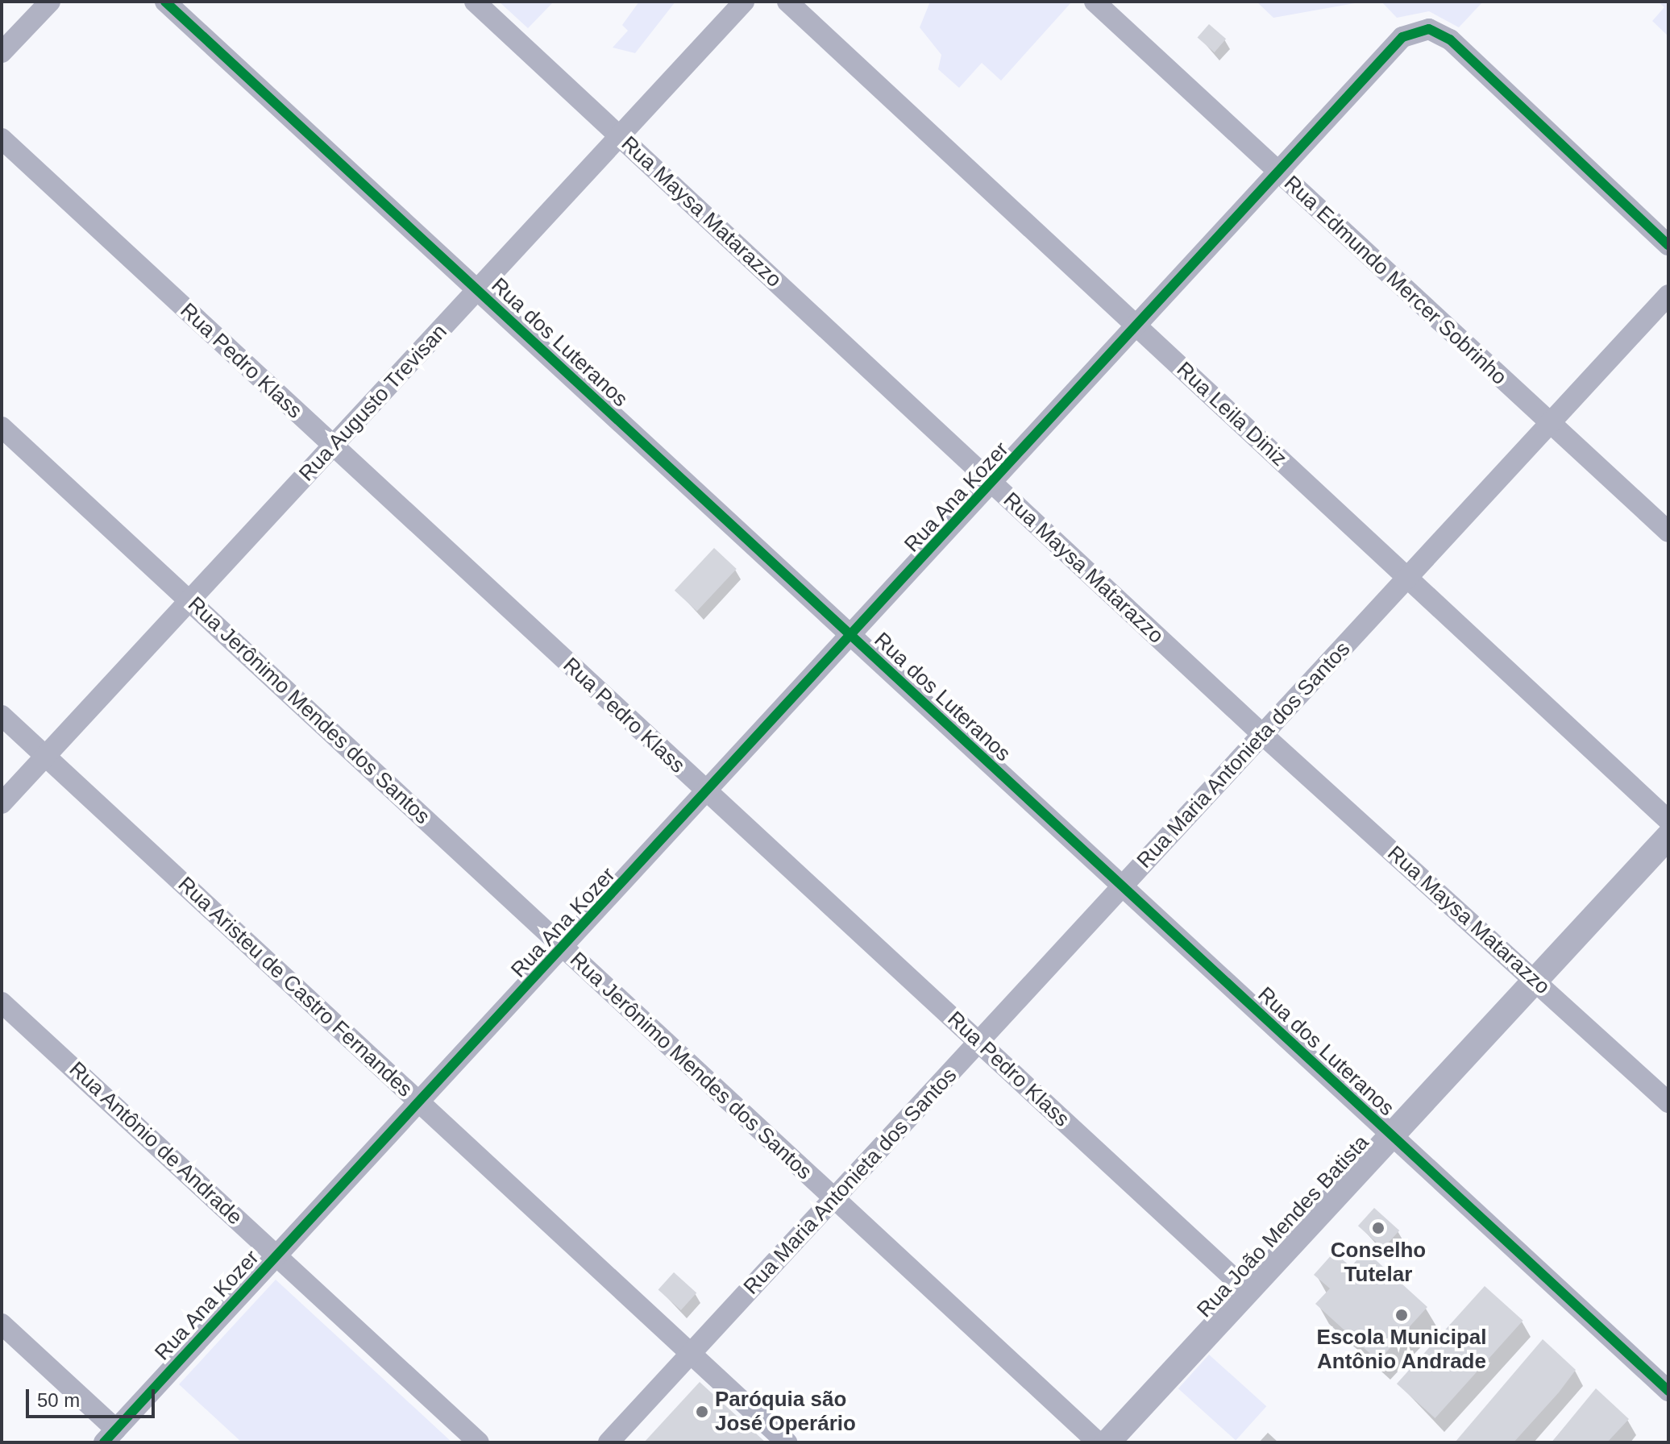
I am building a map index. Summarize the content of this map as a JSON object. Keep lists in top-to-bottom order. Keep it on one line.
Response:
{"streets":{"street":["Rua Maysa Matarazzo","Rua Edmundo Mercer Sobrinho","Rua dos Luteranos","Rua Pedro Klass","Rua Augusto Trevisan","Rua Leila Diniz","Rua Ana Kozer","Rua Jerônimo Mendes dos Santos","Rua Maria Antonieta dos Santos","Rua Aristeu de Castro Fernandes","Rua Antônio de Andrade","Rua João Mendes Batista"]},"crossings":[["Rua Maysa Matarazzo","Rua Augusto Trevisan"],["Rua Maysa Matarazzo","Rua Ana Kozer"],["Rua Maysa Matarazzo","Rua Maria Antonieta dos Santos"],["Rua Maysa Matarazzo","Rua João Mendes Batista"],["Rua Edmundo Mercer Sobrinho","Rua Ana Kozer"],["Rua Edmundo Mercer Sobrinho","Rua Maria Antonieta dos Santos"],["Rua dos Luteranos","Rua Augusto Trevisan"],["Rua dos Luteranos","Rua Ana Kozer"],["Rua dos Luteranos","Rua Maria Antonieta dos Santos"],["Rua dos Luteranos","Rua João Mendes Batista"],["Rua Pedro Klass","Rua Augusto Trevisan"],["Rua Pedro Klass","Rua Ana Kozer"],["Rua Pedro Klass","Rua Maria Antonieta dos Santos"],["Rua Pedro Klass","Rua João Mendes Batista"],["Rua Augusto Trevisan","Rua Jerônimo Mendes dos Santos"],["Rua Augusto Trevisan","Rua Aristeu de Castro Fernandes"],["Rua Leila Diniz","Rua Ana Kozer"],["Rua Leila Diniz","Rua Maria Antonieta dos Santos"],["Rua Ana Kozer","Rua Jerônimo Mendes dos Santos"],["Rua Ana Kozer","Rua Aristeu de Castro Fernandes"],["Rua Ana Kozer","Rua Antônio de Andrade"],["Rua Jerônimo Mendes dos Santos","Rua Maria Antonieta dos Santos"],["Rua Maria Antonieta dos Santos","Rua Aristeu de Castro Fernandes"]],"places":["Conselho Tutelar","Escola Municipal Antônio Andrade","Paróquia são José Operário"],"scale_bar":"50 m"}
